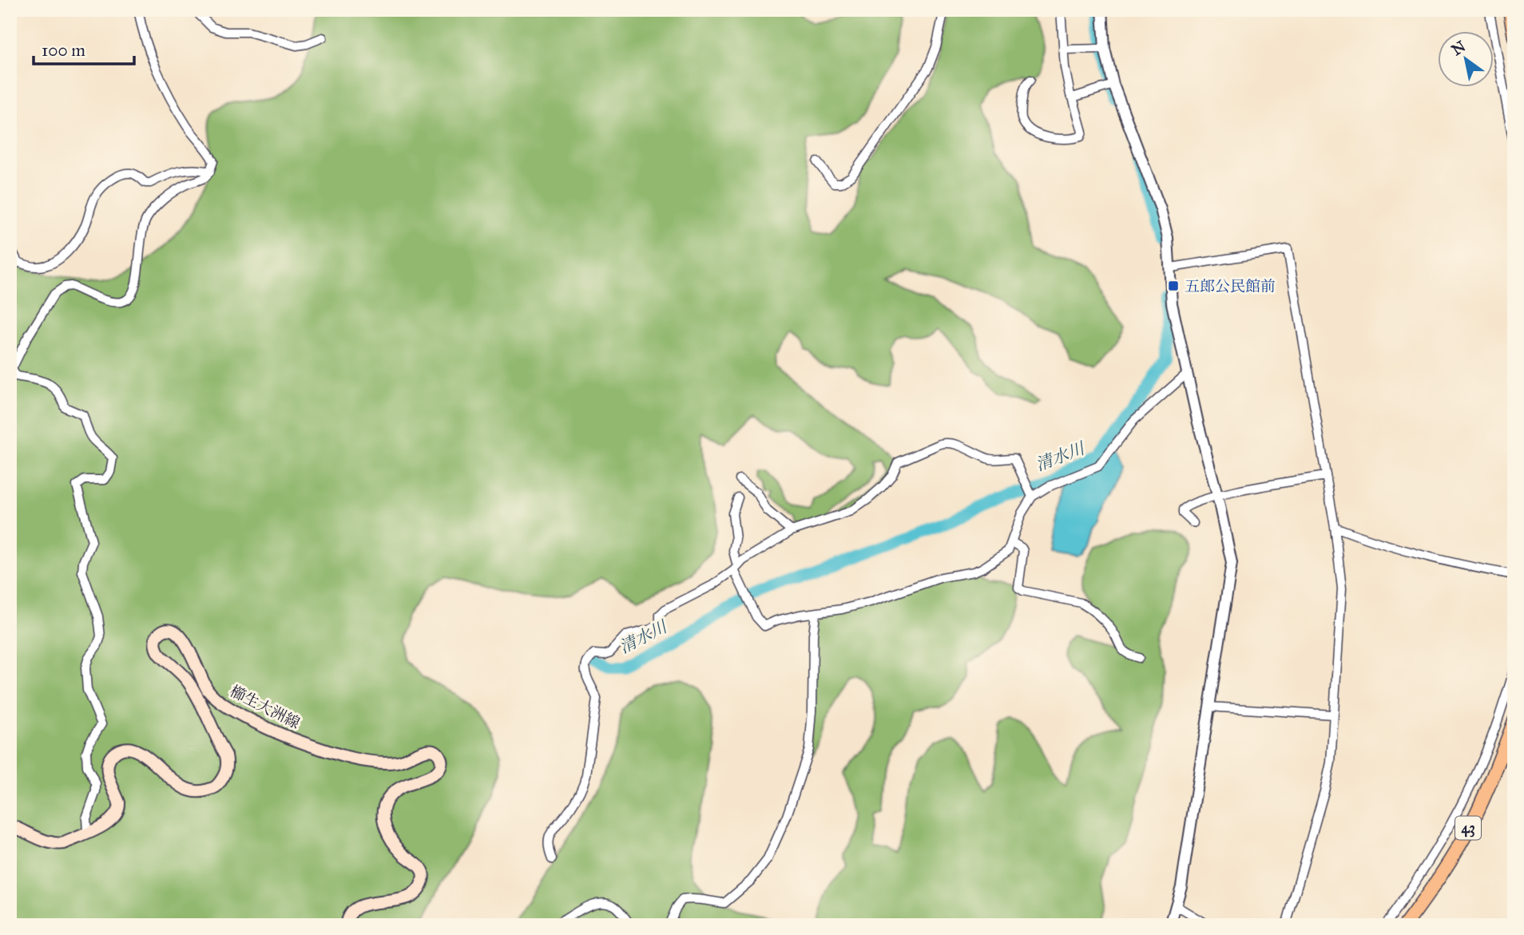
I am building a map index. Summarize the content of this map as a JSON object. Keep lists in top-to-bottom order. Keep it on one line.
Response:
{"streets":{"main road":["櫛生大洲線","43"]},"water":["清水川"],"places":{"transit":["五郎公民館前"]},"scale_bar":"100 m","north":"top left"}
